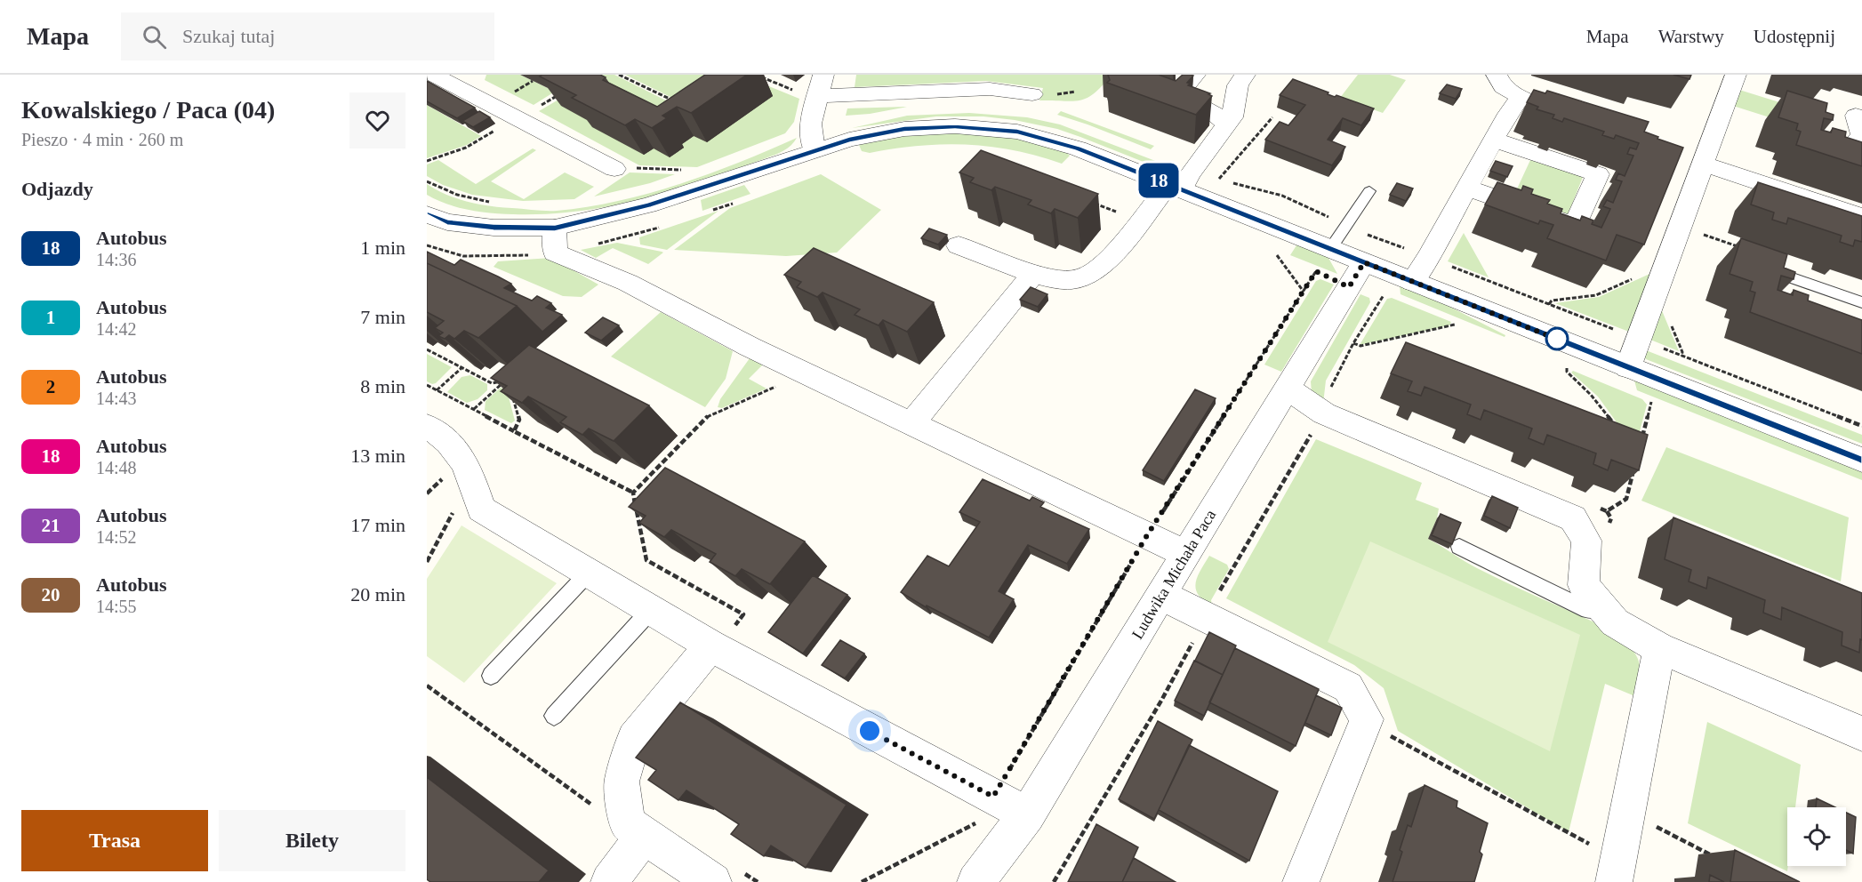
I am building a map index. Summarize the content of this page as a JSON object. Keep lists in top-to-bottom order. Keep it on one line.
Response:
{"streets":{"street":["Ludwika Michała Paca"]},"lines":["bus line 18"],"page":{"header":"Mapa","search":"Szukaj tutaj","nav":["Mapa","Warstwy","Udostępnij"],"heading":[["Kowalskiego / Paca (04)","Pieszo · 4 min · 260 m"],"Odjazdy"],"on_map":"18","list":[{"mark":"18","name":"Autobus","note":"14:36","value":"1 min"},{"mark":"1","name":"Autobus","note":"14:42","value":"7 min"},{"mark":"2","name":"Autobus","note":"14:43","value":"8 min"},{"mark":"18","name":"Autobus","note":"14:48","value":"13 min"},{"mark":"21","name":"Autobus","note":"14:52","value":"17 min"},{"mark":"20","name":"Autobus","note":"14:55","value":"20 min"}],"buttons":["Trasa","Bilety"]}}
